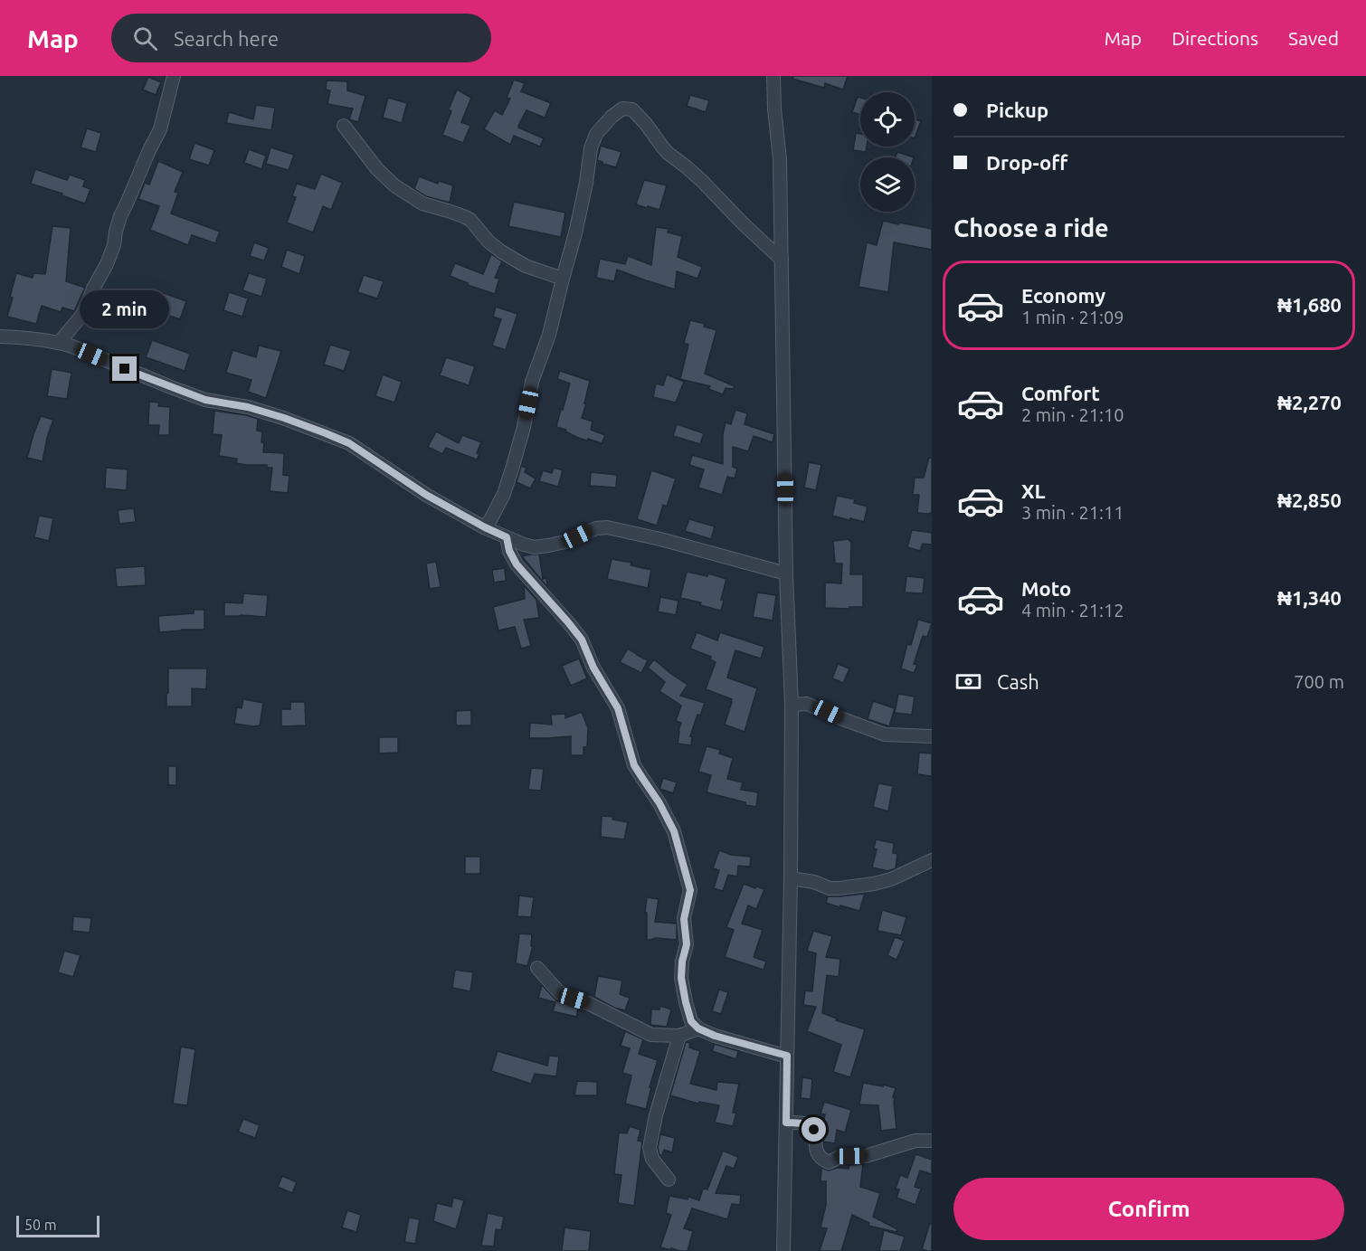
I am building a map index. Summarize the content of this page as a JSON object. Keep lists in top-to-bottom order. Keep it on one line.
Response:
{"scale_bar":"50 m","page":{"header":"Map","search":"Search here","nav":["Map","Directions","Saved"],"banner":["Pickup","Drop-off"],"heading":"Choose a ride","list":[{"name":"Economy","note":"1 min · 21:09","value":"₦1,680"},{"name":"Comfort","note":"2 min · 21:10","value":"₦2,270"},{"name":"XL","note":"3 min · 21:11","value":"₦2,850"},{"name":"Moto","note":"4 min · 21:12","value":"₦1,340"}],"bubble":"2 min","pay":["Cash","700 m"],"buttons":"Confirm","scale":"50 m"}}
